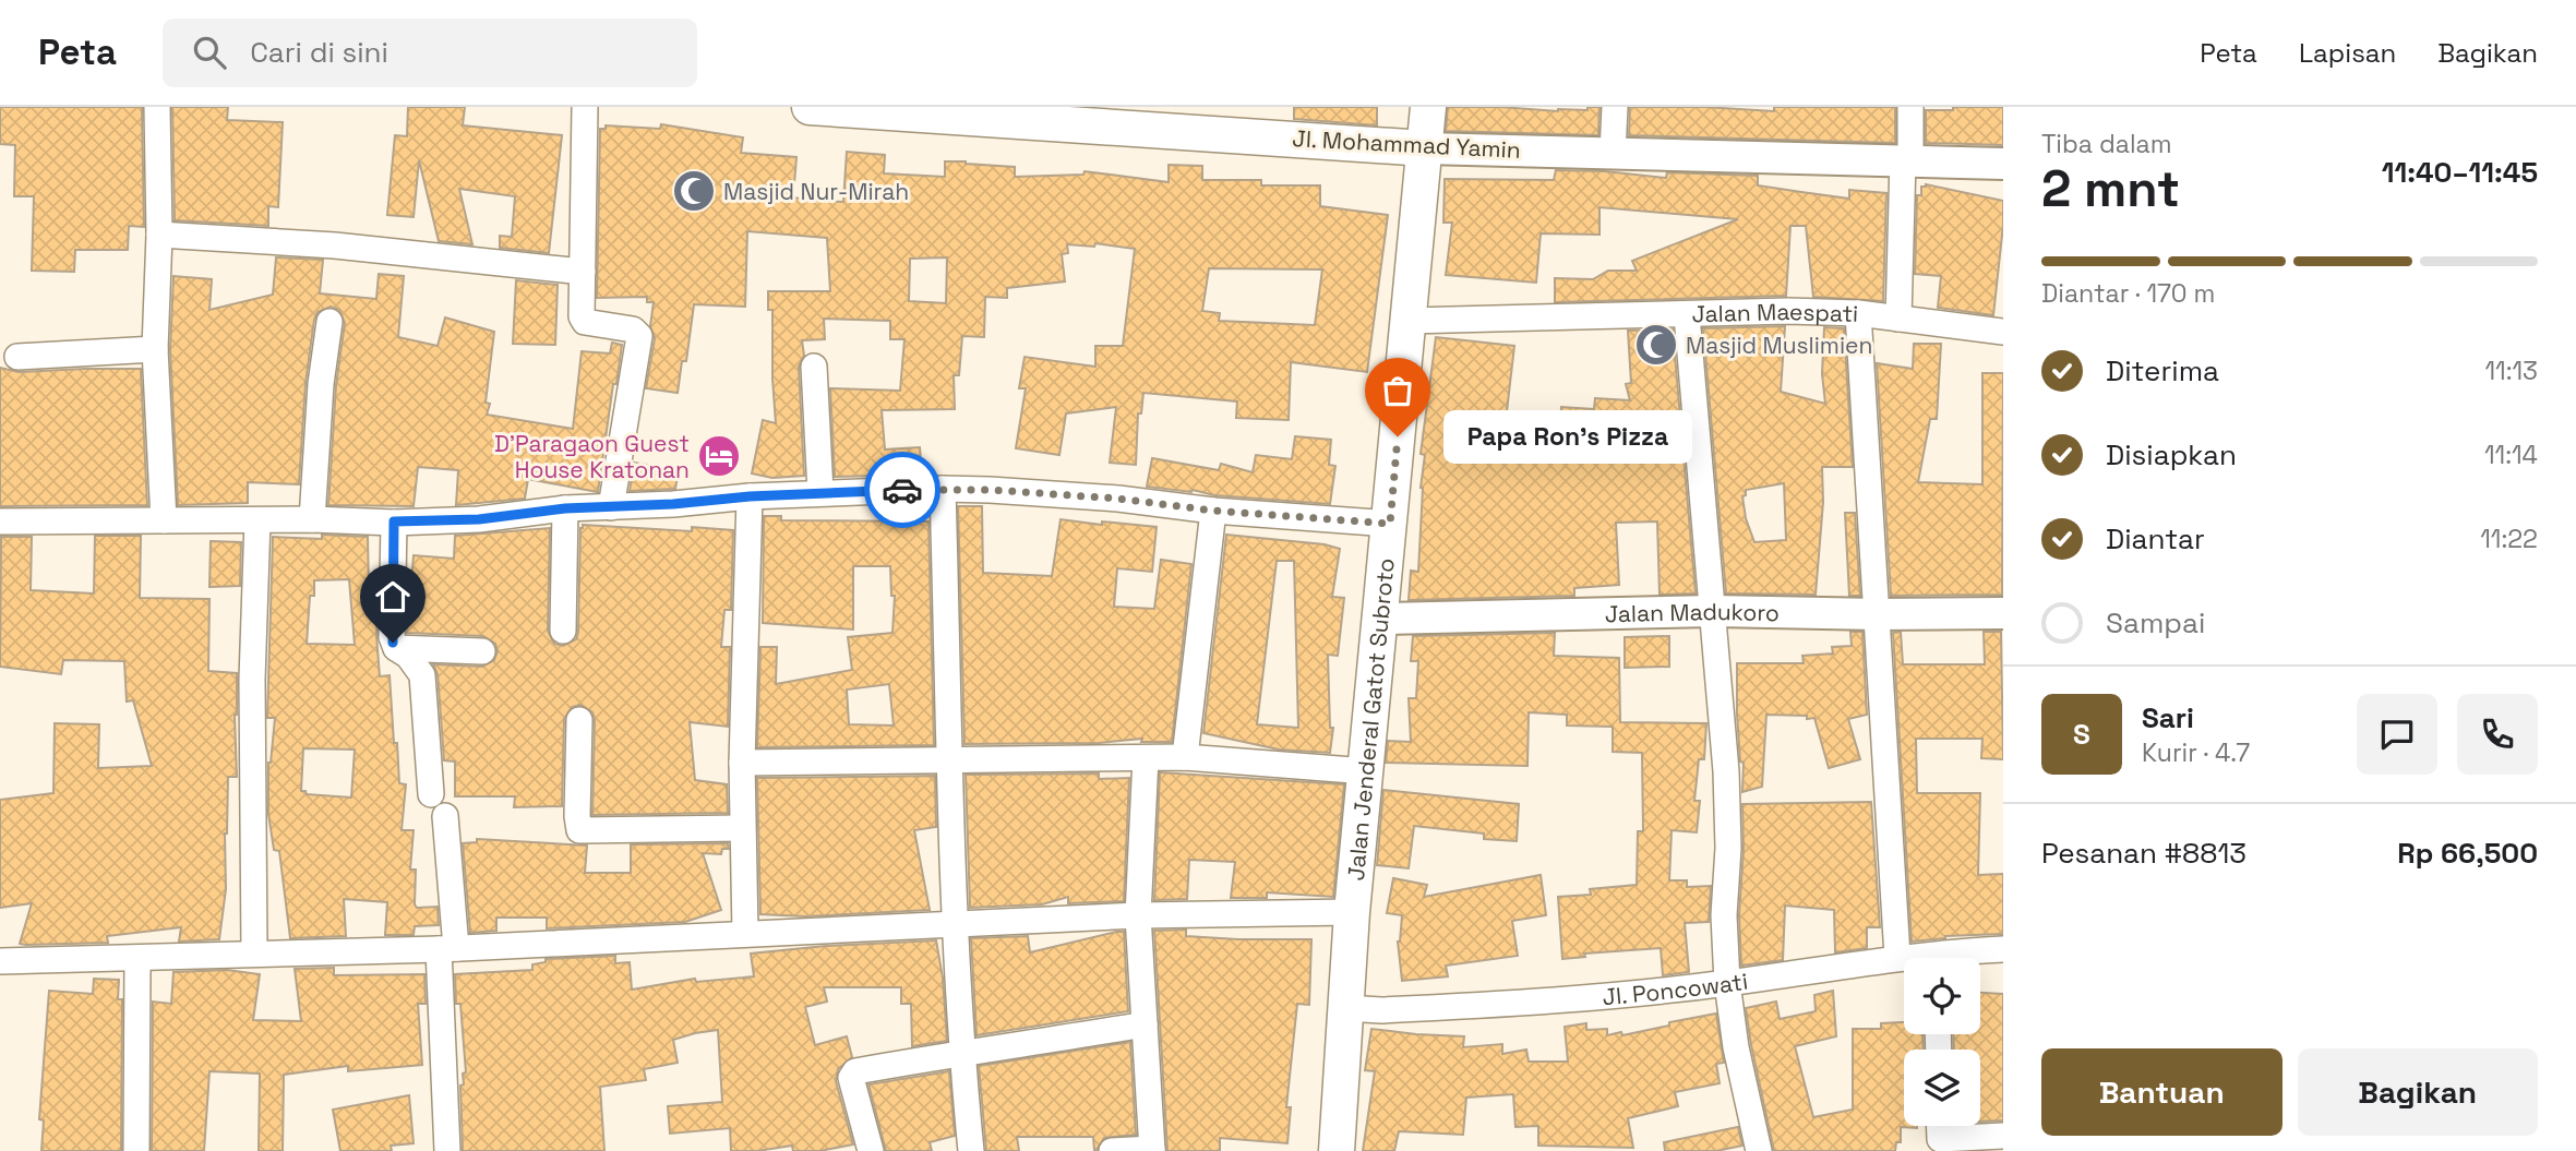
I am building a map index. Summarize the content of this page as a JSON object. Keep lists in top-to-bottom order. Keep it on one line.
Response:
{"streets":{"main road":["Jl. Mohammad Yamin","Jalan Jenderal Gatot Subroto"],"street":["Jalan Maespati","Jalan Madukoro","Jl. Poncowati"]},"crossings":[["Jl. Mohammad Yamin","Jalan Jenderal Gatot Subroto"],["Jalan Maespati","Jalan Jenderal Gatot Subroto"],["Jalan Madukoro","Jalan Jenderal Gatot Subroto"],["Jalan Jenderal Gatot Subroto","Jl. Poncowati"]],"places":{"mosque":["Masjid Nur-Mirah","Masjid Muslimien"],"other":["Papa Ron's Pizza"],"hotel":["D'Paragaon Guest House Kratonan"]},"page":{"header":"Peta","search":"Cari di sini","nav":["Peta","Lapisan","Bagikan"],"heading":["2 mnt","Tiba dalam","11:40–11:45"],"panel":["Sari","Kurir · 4.7","Pesanan #8813","Rp 66,500"],"bar":"Diantar · 170 m","list":[["Diterima","11:13"],["Disiapkan","11:14"],["Diantar","11:22"],"Sampai"],"bubble":"Papa Ron's Pizza","round":"S","buttons":["Bantuan","Bagikan"]}}
